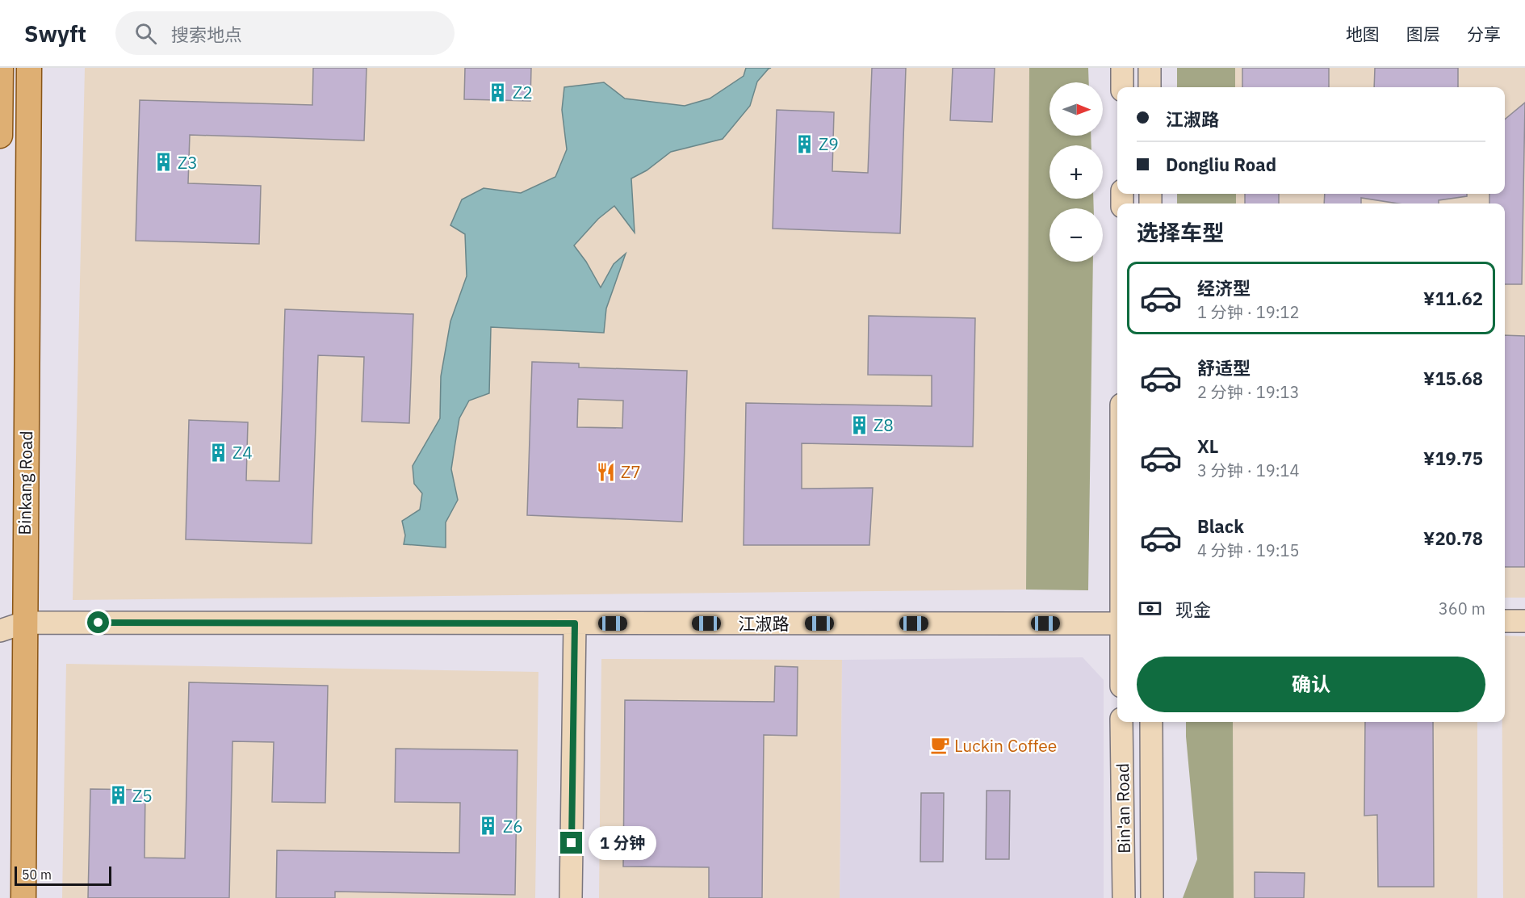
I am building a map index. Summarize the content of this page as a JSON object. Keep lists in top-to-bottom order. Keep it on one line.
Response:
{"streets":{"main road":["Binkang Road"],"street":["江淑路","Bin'an Road"]},"crossings":[["Binkang Road","江淑路"]],"places":{"building":["Z2","Z9","Z3","Z8","Z4","Z5","Z6"],"restaurant":["Z7"],"cafe":["Luckin Coffee"]},"scale_bar":"50 m","north":"right","page":{"header":"Swyft","search":"搜索地点","nav":["地图","图层","分享"],"map_buttons":["+","−"],"banner":["江淑路","Dongliu Road"],"heading":"选择车型","list":[{"name":"经济型","note":"1 分钟 · 19:12","value":"¥11.62"},{"name":"舒适型","note":"2 分钟 · 19:13","value":"¥15.68"},{"name":"XL","note":"3 分钟 · 19:14","value":"¥19.75"},{"name":"Black","note":"4 分钟 · 19:15","value":"¥20.78"}],"pay":["现金","360 m"],"buttons":"确认","bubble":"1 分钟","scale":"50 m"}}
